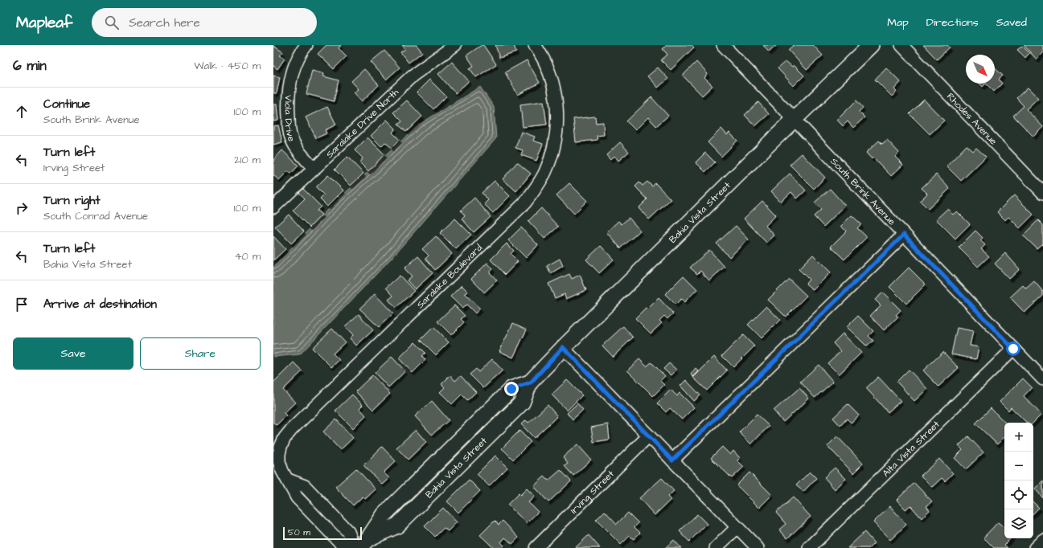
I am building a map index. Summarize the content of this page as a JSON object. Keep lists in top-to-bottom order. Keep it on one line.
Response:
{"streets":{"street":["Viola Drive","Rhodes Avenue","Saralake Drive North","South Brink Avenue","Bahia Vista Street","Saralake Boulevard","Alta Vista Street","Irving Street"]},"crossings":[["Viola Drive","Saralake Drive North"],["South Brink Avenue","Bahia Vista Street"],["South Brink Avenue","Alta Vista Street"]],"scale_bar":"50 m","north":"bottom right","page":{"header":"Mapleaf","search":"Search here","nav":["Map","Directions","Saved"],"heading":["6 min","Walk · 450 m"],"list":[["Continue","South Brink Avenue","100 m"],["Turn left","Irving Street","210 m"],["Turn right","South Conrad Avenue","100 m"],["Turn left","Bahia Vista Street","40 m"],"Arrive at destination"],"buttons":["Save","Share"],"map_buttons":["+","−"],"scale":"50 m"}}
